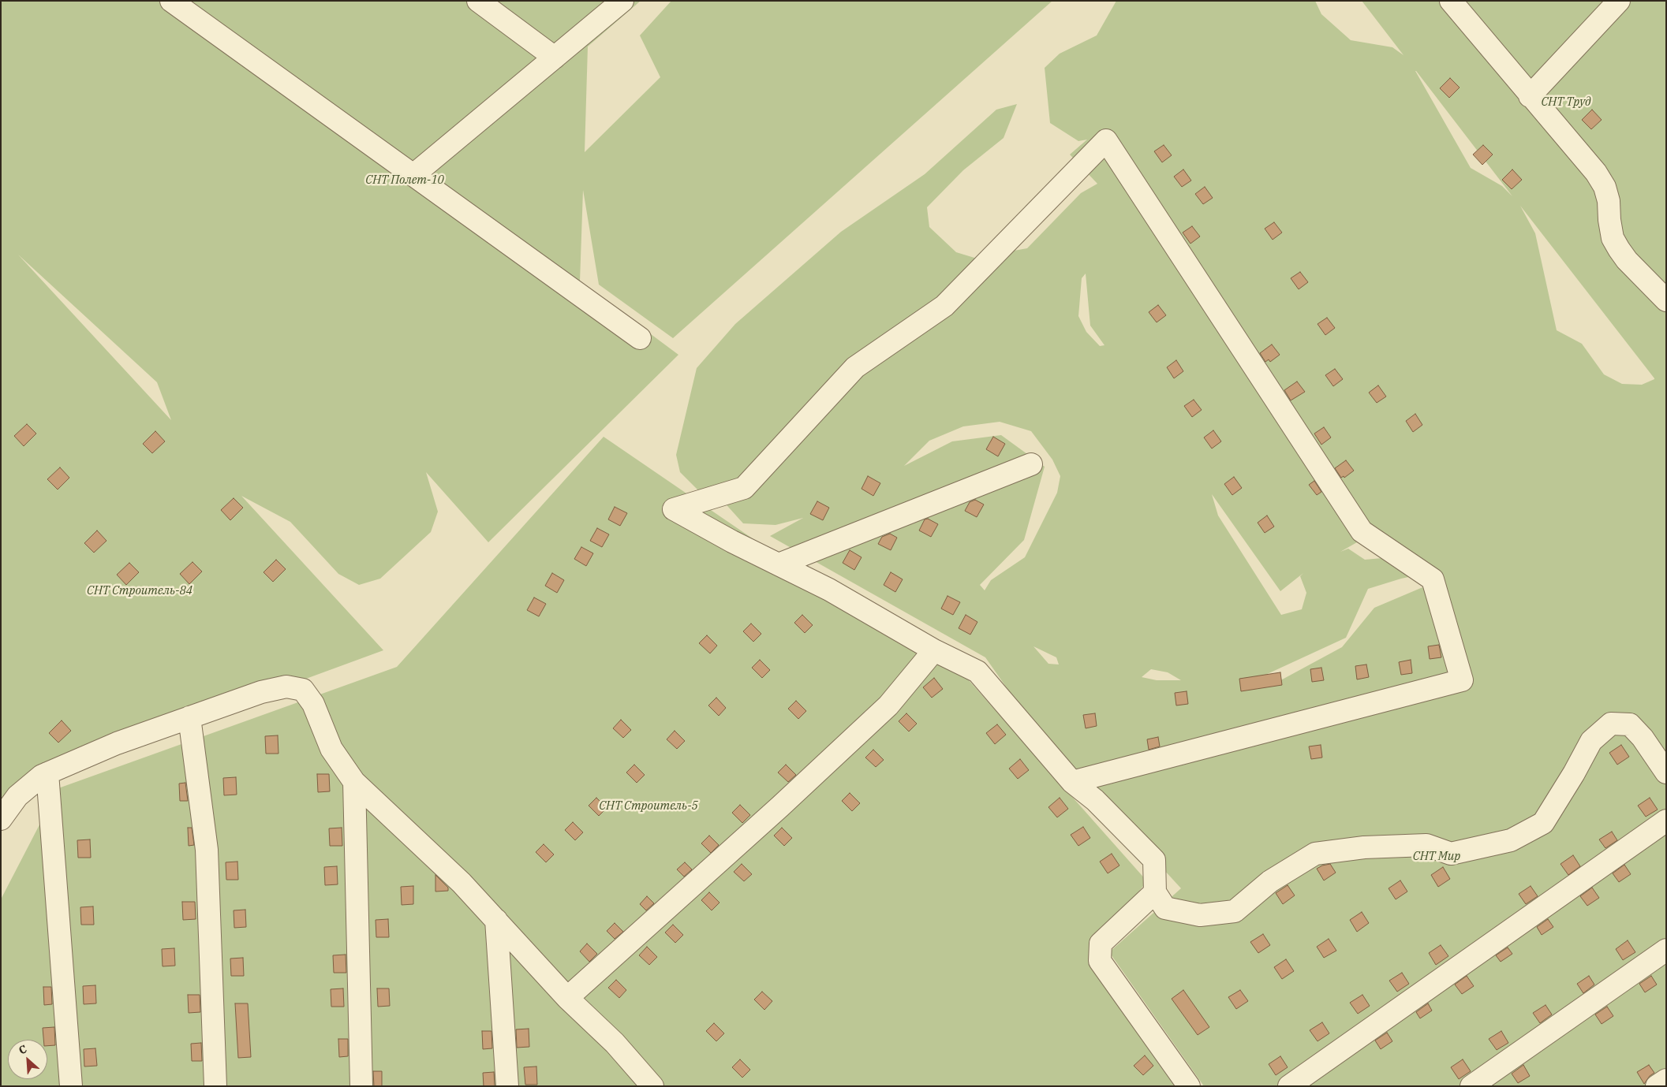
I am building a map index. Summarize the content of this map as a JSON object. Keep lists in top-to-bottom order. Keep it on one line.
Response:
{"parks":["СНТ Труд","СНТ Полет-10","СНТ Строитель-84","СНТ Строитель-5","СНТ Мир"],"north":"top left"}
